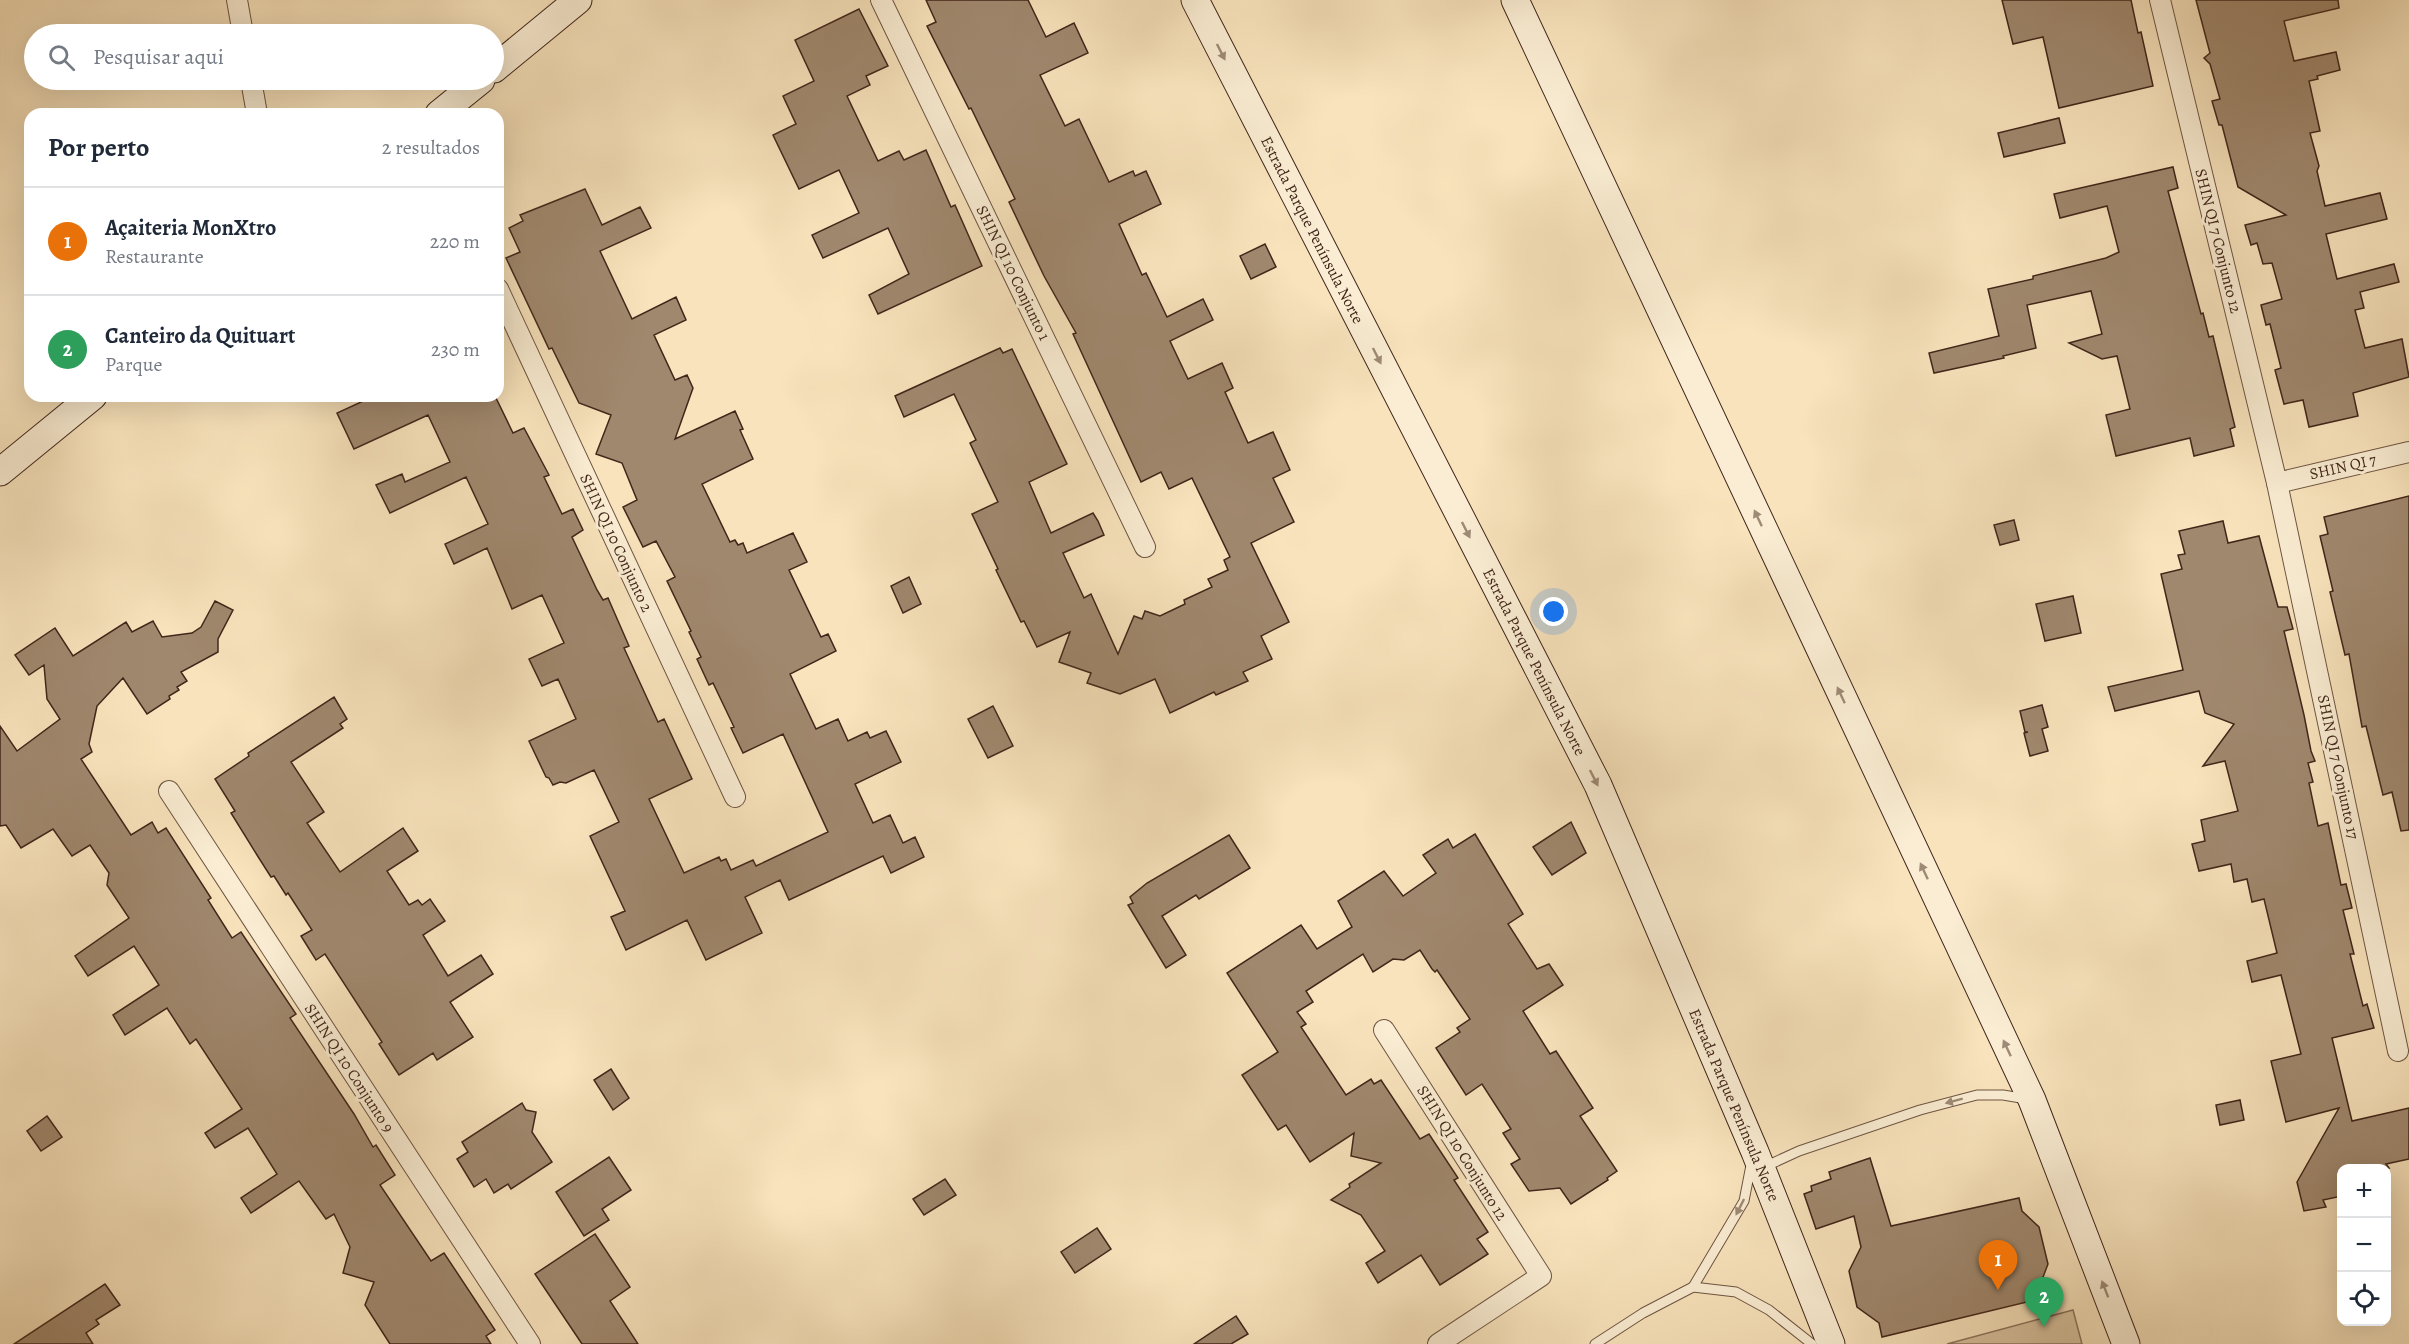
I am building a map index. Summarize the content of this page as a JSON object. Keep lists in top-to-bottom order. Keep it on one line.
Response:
{"streets":{"main road":["Estrada Parque Península Norte"],"street":["SHIN QI 7 Conjunto 12","SHIN QI 10 Conjunto 1","SHIN QI 7","SHIN QI 10 Conjunto 2","SHIN QI 7 Conjunto 17","SHIN QI 10 Conjunto 9","SHIN QI 10 Conjunto 12"]},"crossings":[["SHIN QI 7 Conjunto 12","SHIN QI 7"],["SHIN QI 7 Conjunto 12","SHIN QI 7 Conjunto 17"],["SHIN QI 7","SHIN QI 7 Conjunto 17"]],"one_way":["Estrada Parque Península Norte"],"page":{"search":"Pesquisar aqui","heading":["Por perto","2 resultados"],"list":[{"mark":"1","name":"Açaiteria MonXtro","note":"Restaurante","value":"220 m"},{"mark":"2","name":"Canteiro da Quituart","note":"Parque","value":"230 m"}],"map_buttons":["+","−"],"pins":["1","2"]}}
